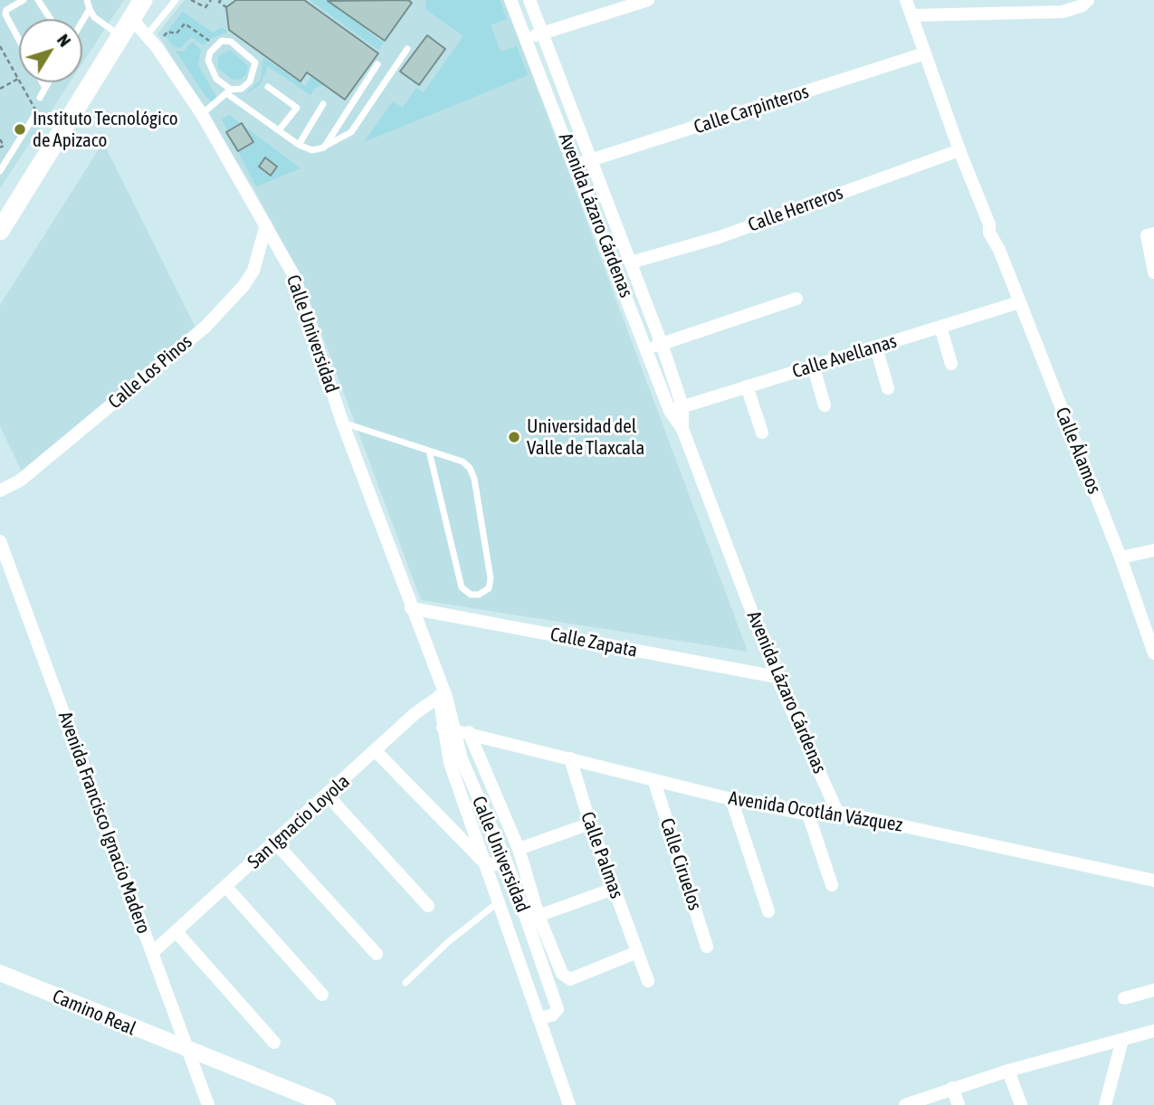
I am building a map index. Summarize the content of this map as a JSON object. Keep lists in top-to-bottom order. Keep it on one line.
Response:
{"streets":{"street":["Calle Carpinteros","Calle Herreros","Avenida Lázaro Cárdenas","Calle Universidad","Calle Avellanas","Calle Los Pinos","Calle Álamos","Calle Zapata","Avenida Ocotlán Vázquez","San Ignacio Loyola","Avenida Francisco Ignacio Madero","Calle Palmas","Calle Ciruelos","Camino Real"]},"crossings":[["Calle Carpinteros","Avenida Lázaro Cárdenas"],["Calle Carpinteros","Calle Álamos"],["Calle Herreros","Avenida Lázaro Cárdenas"],["Calle Herreros","Calle Álamos"],["Avenida Lázaro Cárdenas","Calle Avellanas"],["Avenida Lázaro Cárdenas","Calle Zapata"],["Avenida Lázaro Cárdenas","Avenida Ocotlán Vázquez"],["Calle Universidad","Calle Los Pinos"],["Calle Universidad","Calle Zapata"],["Calle Universidad","Avenida Ocotlán Vázquez"],["Calle Universidad","San Ignacio Loyola"],["Calle Avellanas","Calle Álamos"],["Avenida Ocotlán Vázquez","Calle Palmas"],["Avenida Ocotlán Vázquez","Calle Ciruelos"],["San Ignacio Loyola","Avenida Francisco Ignacio Madero"],["Avenida Francisco Ignacio Madero","Camino Real"]],"places":["Instituto Tecnológico de Apizaco","Universidad del Valle de Tlaxcala"],"north":"top right"}
